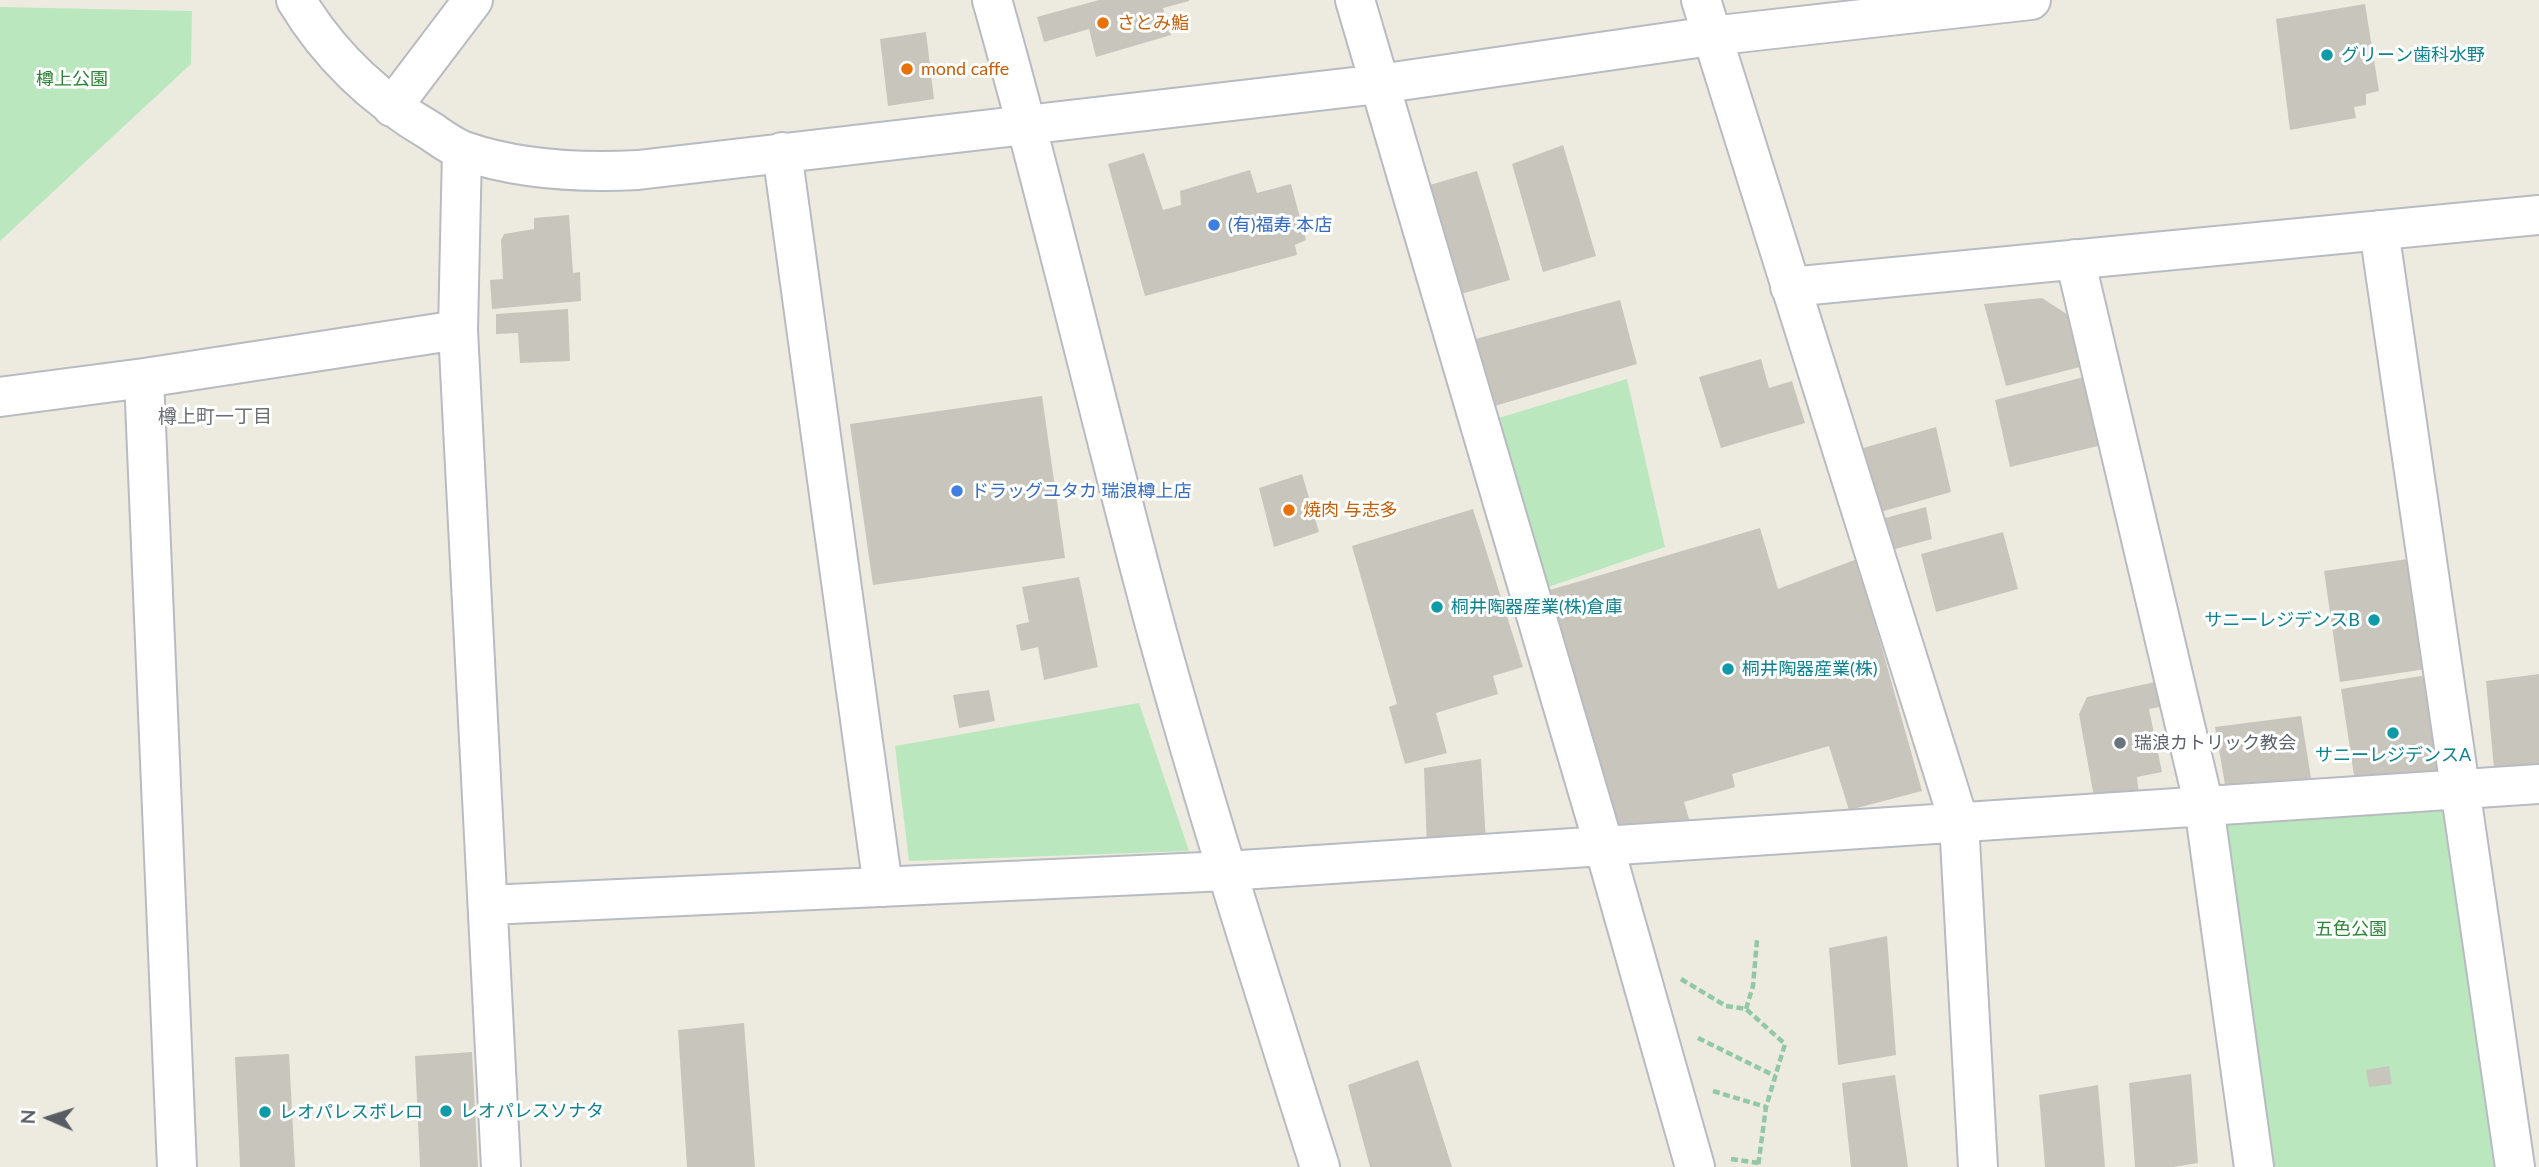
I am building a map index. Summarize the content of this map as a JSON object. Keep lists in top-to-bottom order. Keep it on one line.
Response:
{"districts":["樽上町一丁目"],"parks":["樽上公園","五色公園"],"places":["さとみ鮨","グリーン歯科水野","mond caffe","(有)福寿 本店","ドラッグユタカ 瑞浪樽上店","焼肉 与志多","桐井陶器産業(株)倉庫","サニーレジデンスB","桐井陶器産業(株)","サニーレジデンスA","瑞浪カトリック教会","レオパレスソナタ","レオパレスボレロ"],"north":"left"}
